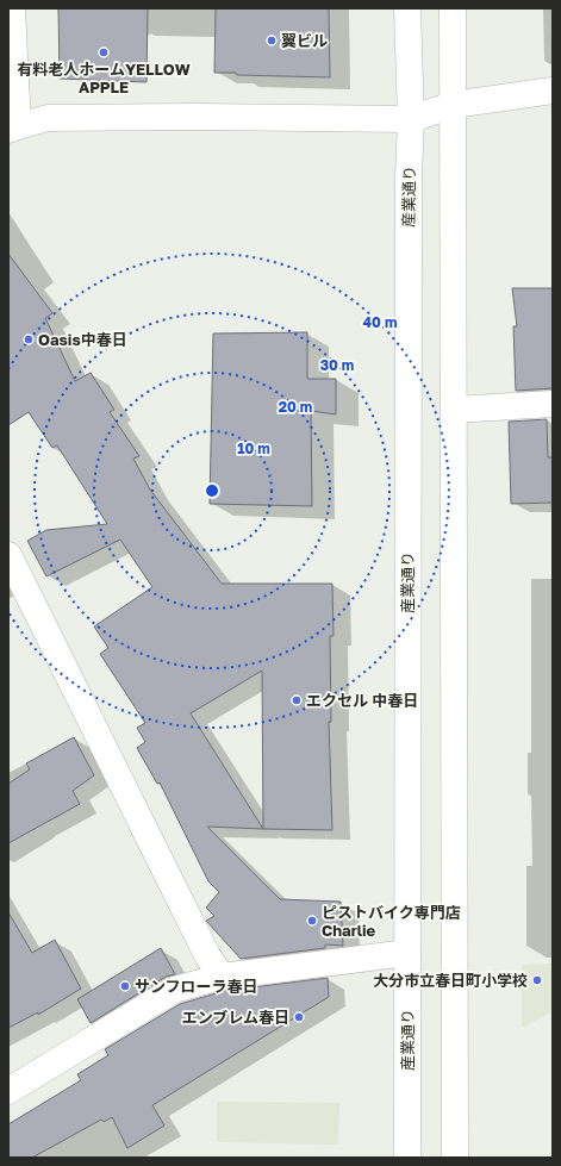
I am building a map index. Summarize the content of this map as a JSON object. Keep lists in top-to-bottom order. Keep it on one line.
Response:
{"streets":{"main road":["産業通り"]},"places":["翼ビル","有料老人ホームYELLOW APPLE","Oasis中春日","エクセル 中春日","ピストバイク専門店 Charlie","大分市立春日町小学校","サンフローラ春日","エンブレム春日"],"rings":["40 m","30 m","20 m","10 m"]}
